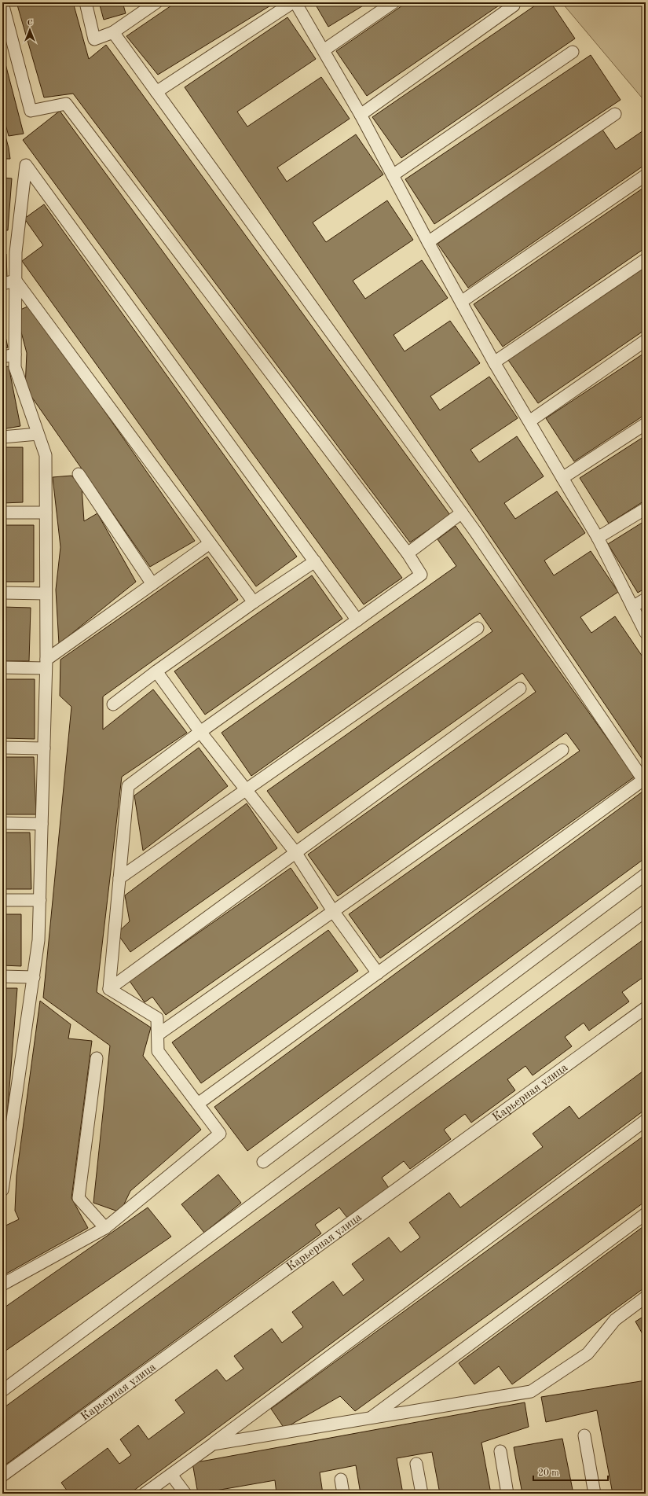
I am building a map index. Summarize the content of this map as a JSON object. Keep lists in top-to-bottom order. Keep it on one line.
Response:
{"streets":{"lane":["Карьерная улица"]},"scale_bar":"20 m","north":"top"}
